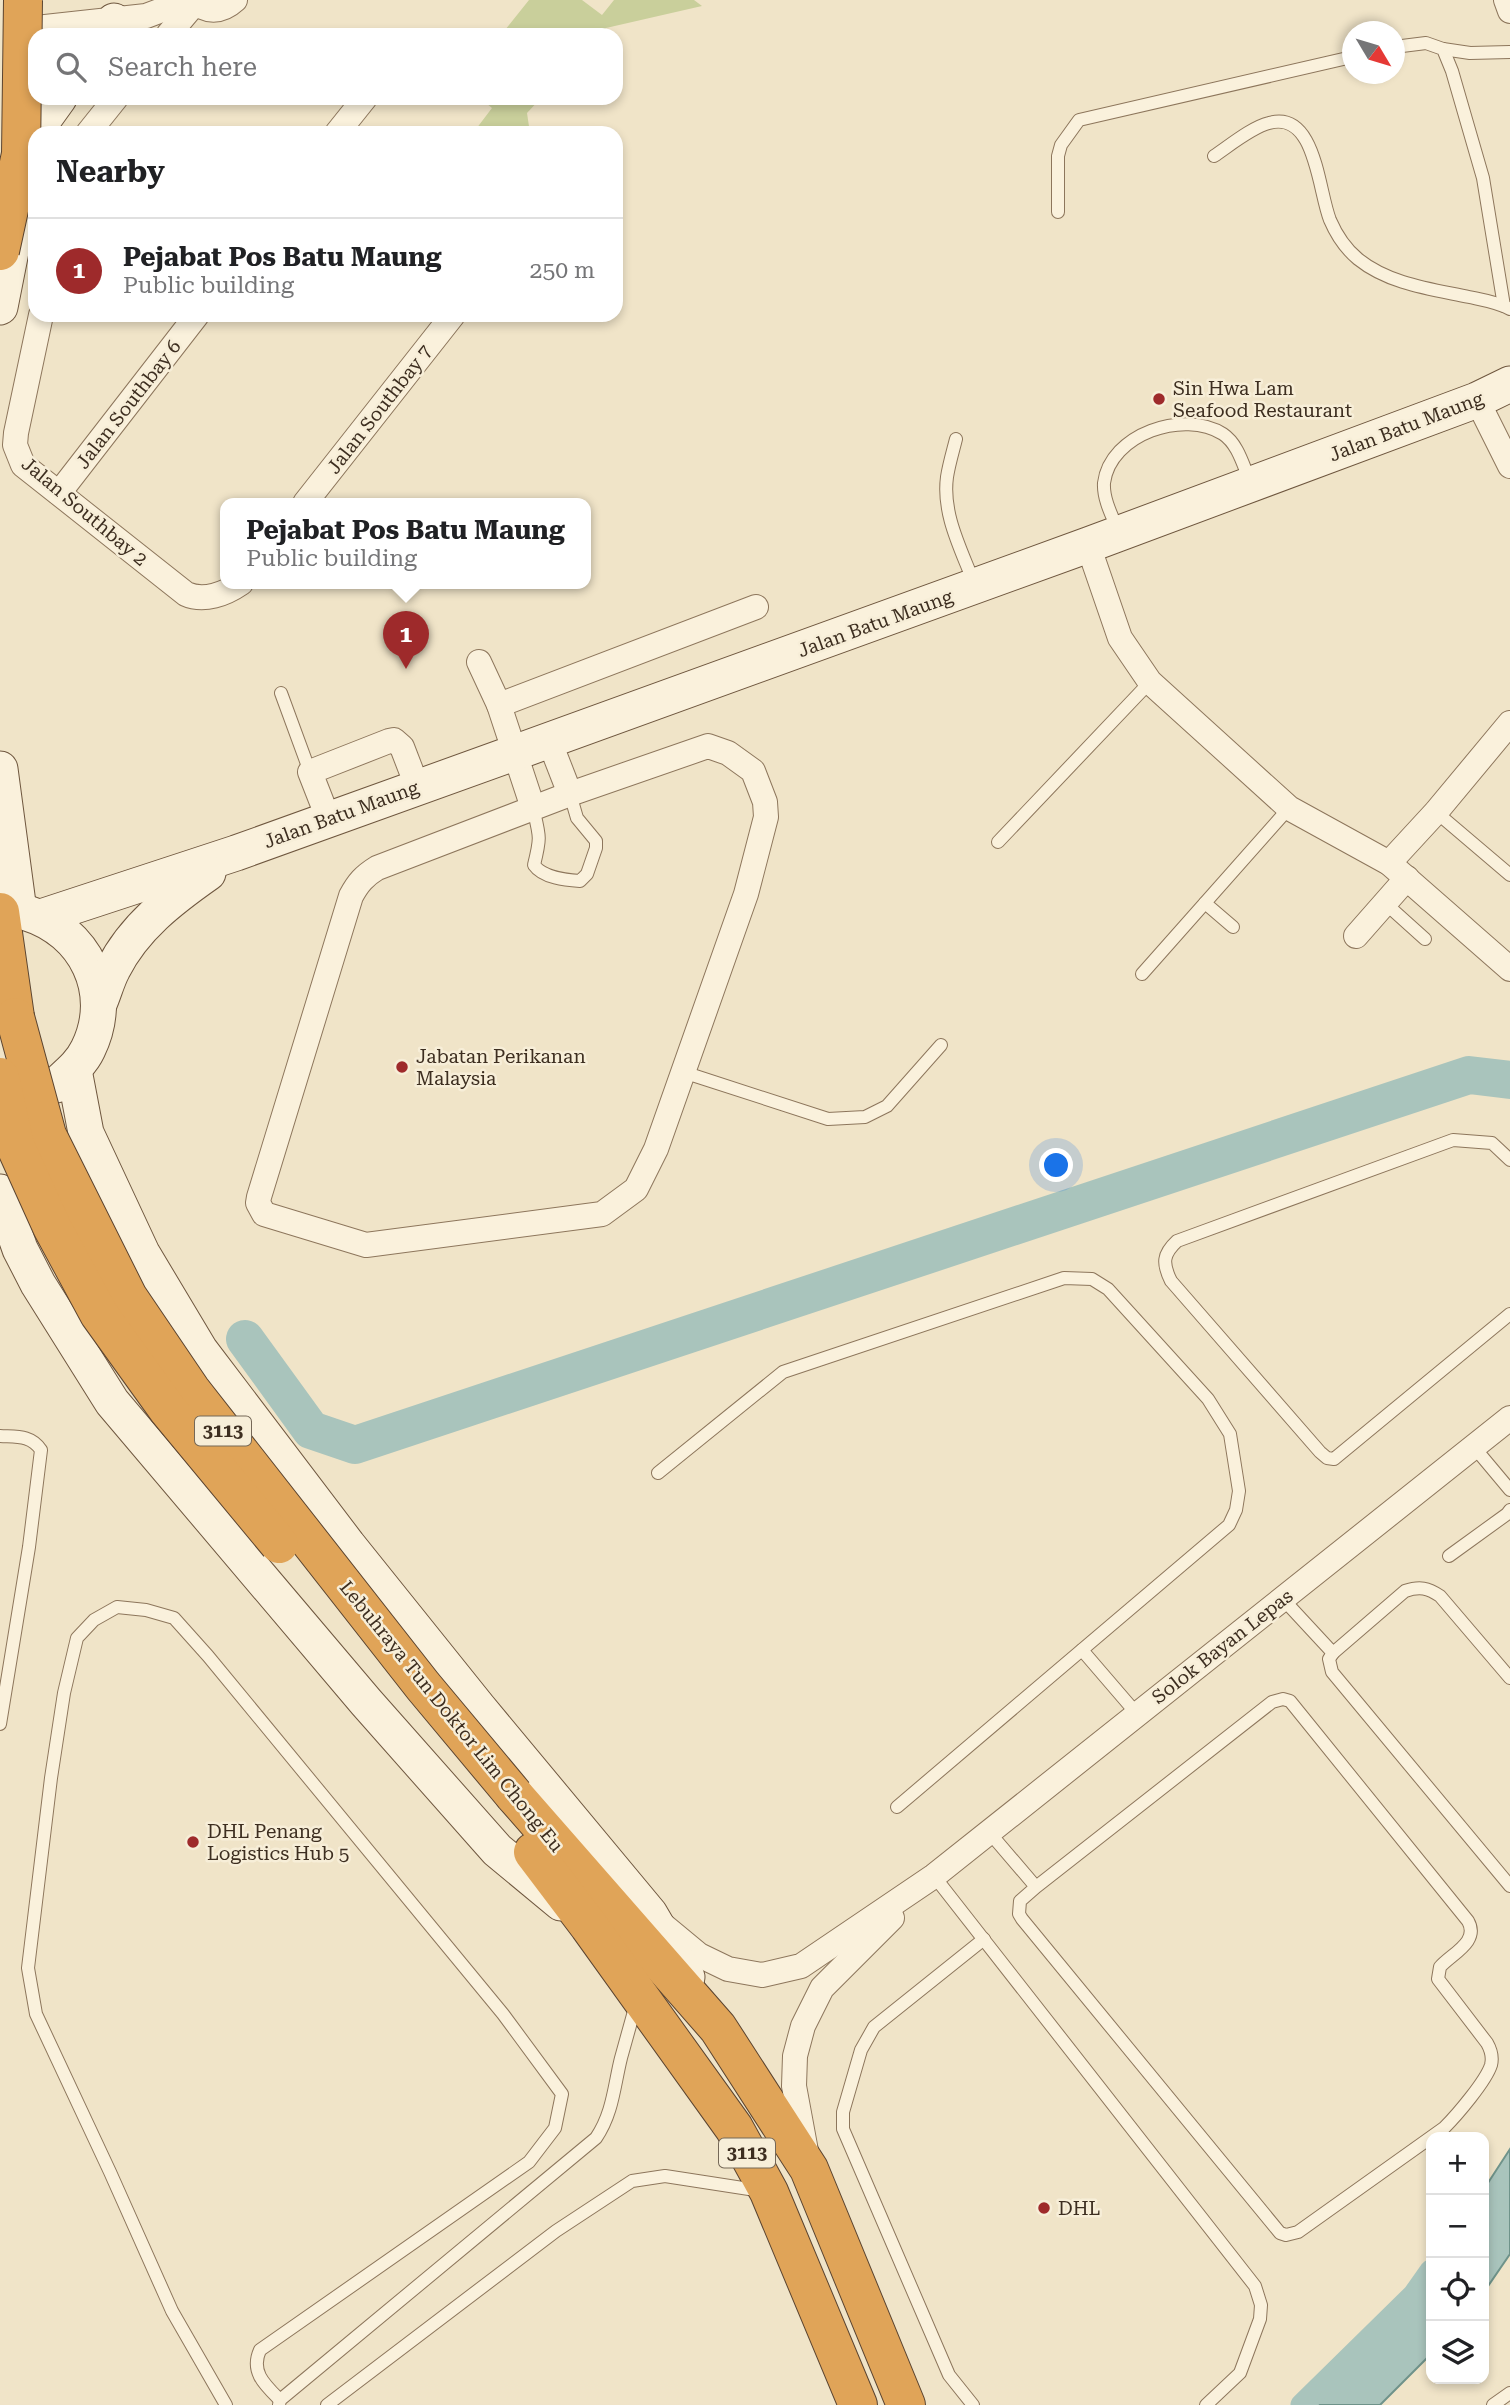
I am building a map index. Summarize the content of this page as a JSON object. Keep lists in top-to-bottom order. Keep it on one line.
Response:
{"streets":{"highway":["3113","Lebuhraya Tun Doktor Lim Chong Eu"],"main road":["Jalan Batu Maung"],"street":["Jalan Southbay 6","Jalan Southbay 7","Jalan Southbay 2","Solok Bayan Lepas"]},"crossings":[["Jalan Southbay 6","Jalan Southbay 2"],["Jalan Batu Maung","Lebuhraya Tun Doktor Lim Chong Eu"],["Solok Bayan Lepas","Lebuhraya Tun Doktor Lim Chong Eu"]],"places":["Sin Hwa Lam Seafood Restaurant","Jabatan Perikanan Malaysia","DHL Penang Logistics Hub 5","DHL"],"north":"bottom right","page":{"search":"Search here","heading":"Nearby","list":[{"mark":"1","name":"Pejabat Pos Batu Maung","note":"Public building","value":"250 m"}],"popup":["Pejabat Pos Batu Maung","Public building"],"pins":"1","map_buttons":["+","−"]}}
